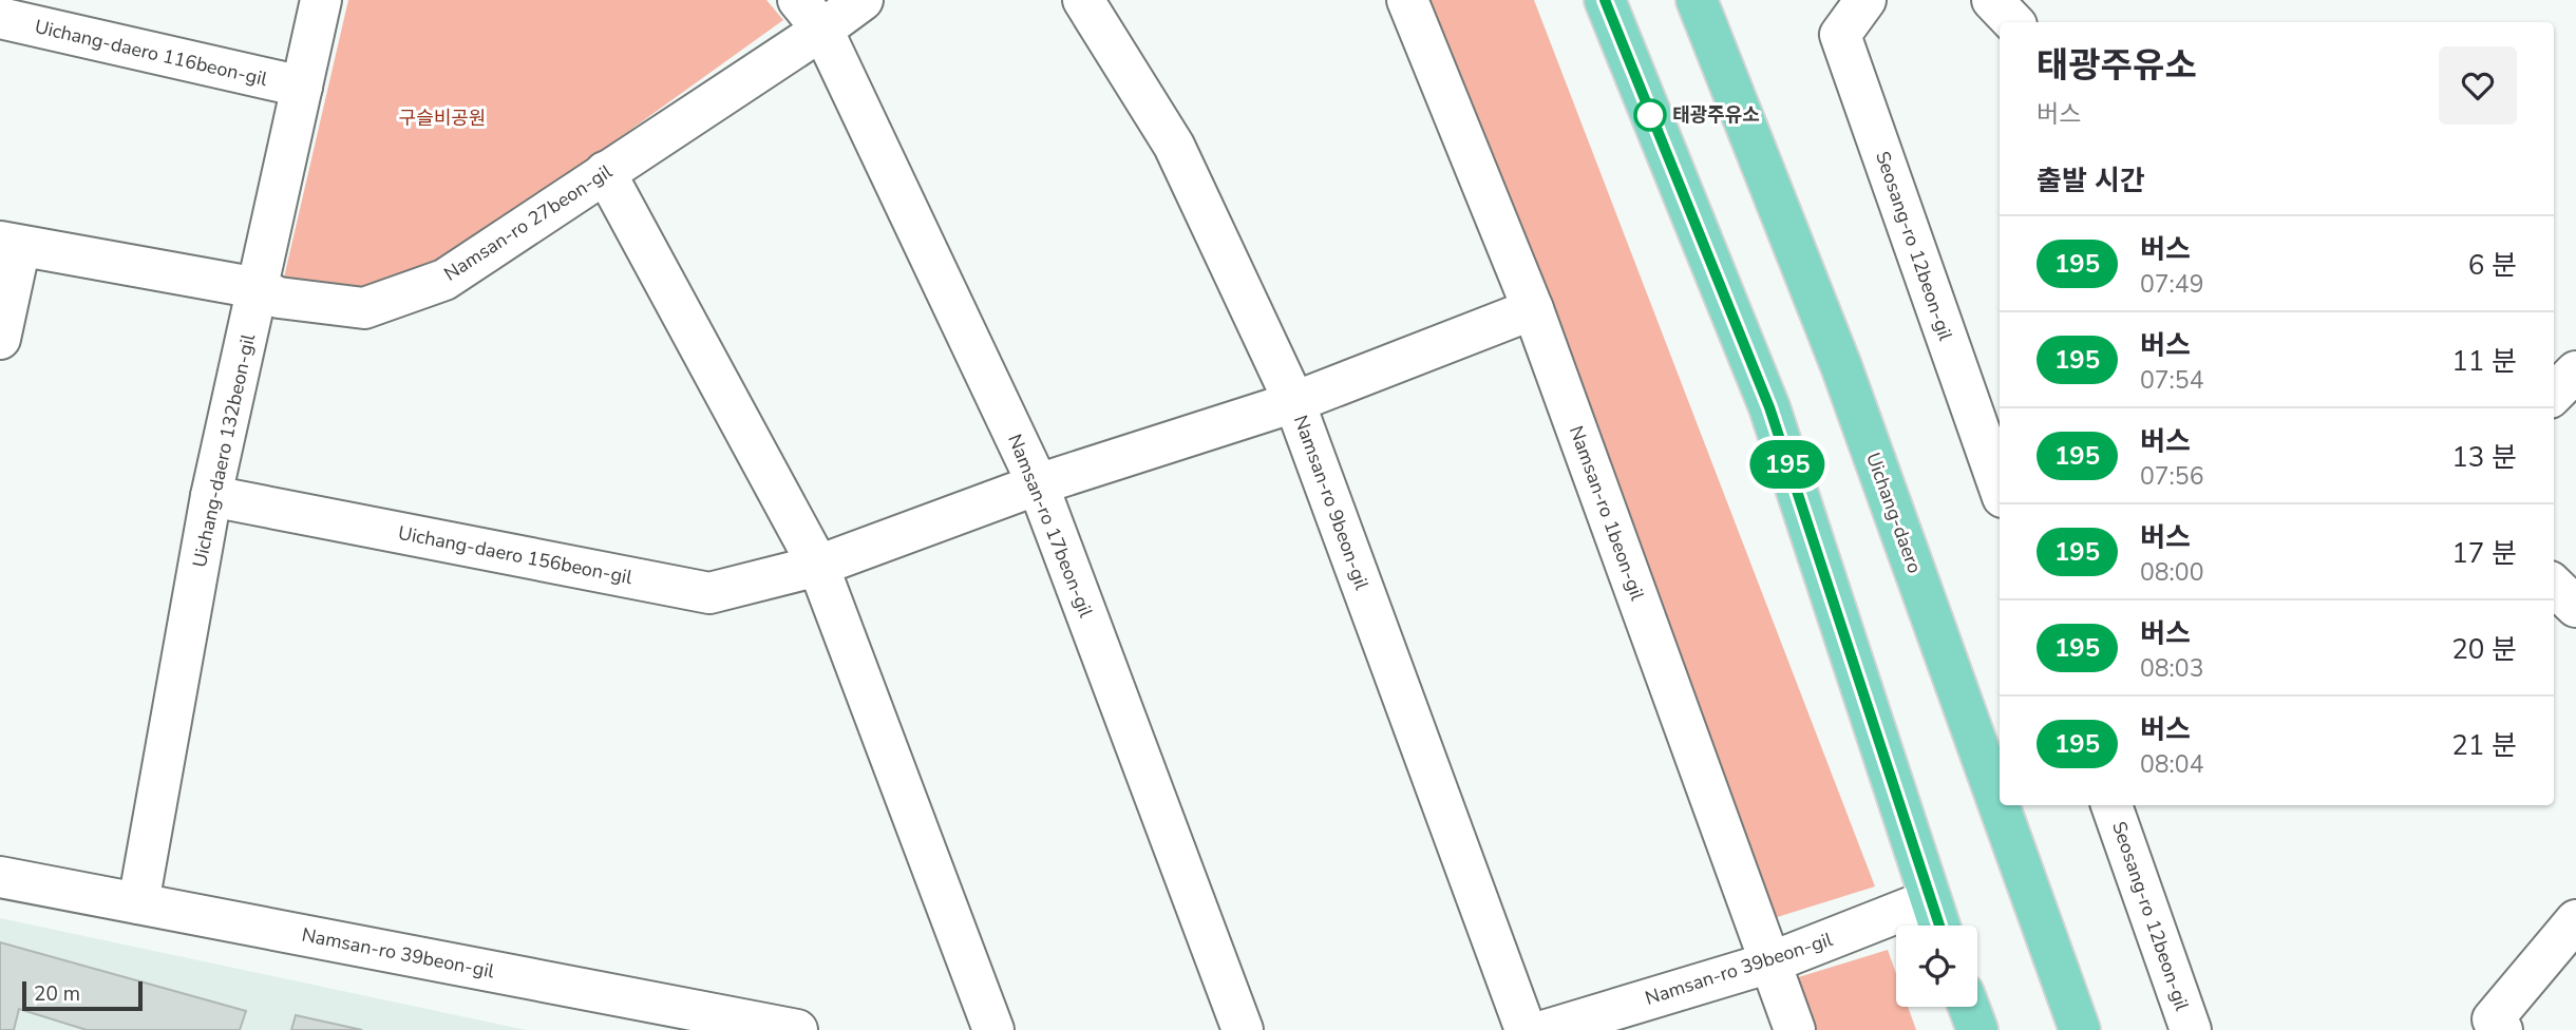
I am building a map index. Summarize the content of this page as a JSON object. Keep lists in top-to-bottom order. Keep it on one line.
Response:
{"streets":{"main road":["Uichang-daero"],"street":["Uichang-daero 116beon-gil","Namsan-ro 27beon-gil","Seosang-ro 12beon-gil","Uichang-daero 132beon-gil","Namsan-ro 9beon-gil","Namsan-ro 1beon-gil","Namsan-ro 17beon-gil","Uichang-daero 156beon-gil","Namsan-ro 39beon-gil"]},"crossings":[["Uichang-daero 116beon-gil","Uichang-daero 132beon-gil"],["Namsan-ro 27beon-gil","Uichang-daero 132beon-gil"],["Namsan-ro 27beon-gil","Namsan-ro 17beon-gil"],["Uichang-daero 132beon-gil","Uichang-daero 156beon-gil"],["Uichang-daero 132beon-gil","Namsan-ro 39beon-gil"],["Namsan-ro 9beon-gil","Uichang-daero 156beon-gil"],["Namsan-ro 1beon-gil","Uichang-daero 156beon-gil"],["Namsan-ro 1beon-gil","Namsan-ro 39beon-gil"],["Namsan-ro 17beon-gil","Uichang-daero 156beon-gil"]],"parks":["구슬비공원"],"places":["태광주유소"],"lines":["bus line 195"],"scale_bar":"20 m","page":{"on_map":"195","heading":[["태광주유소","버스"],"출발 시간"],"list":[{"mark":"195","name":"버스","note":"07:49","value":"6 분"},{"mark":"195","name":"버스","note":"07:54","value":"11 분"},{"mark":"195","name":"버스","note":"07:56","value":"13 분"},{"mark":"195","name":"버스","note":"08:00","value":"17 분"},{"mark":"195","name":"버스","note":"08:03","value":"20 분"},{"mark":"195","name":"버스","note":"08:04","value":"21 분"}],"scale":"20 m"}}
